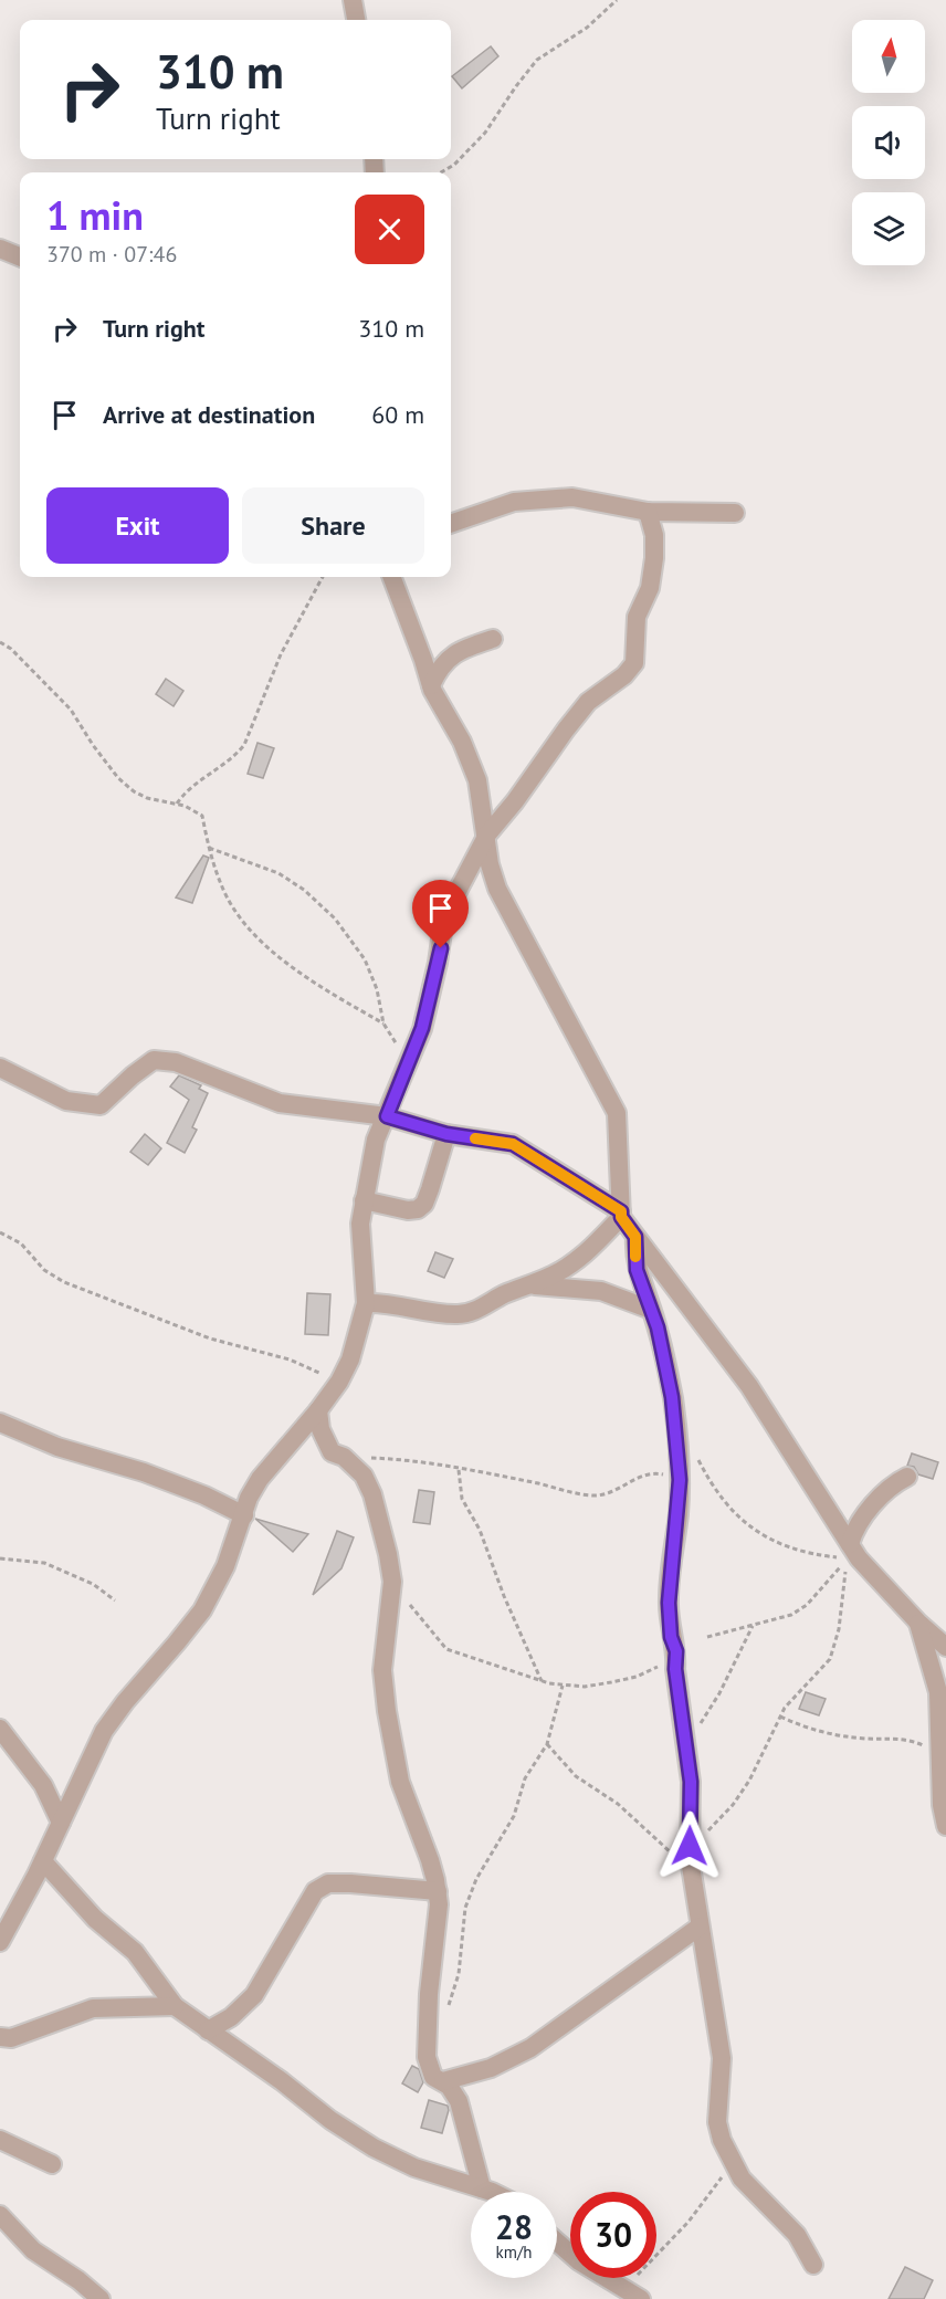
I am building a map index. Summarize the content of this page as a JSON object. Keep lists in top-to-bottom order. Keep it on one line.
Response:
{"north":"top","page":{"turn":["310 m","Turn right"],"heading":["1 min","370 m · 07:46"],"list":[{"name":"Turn right","value":"310 m"},{"name":"Arrive at destination","value":"60 m"}],"buttons":["Exit","Share"],"speed":"28 km/h","limit":"30"}}
